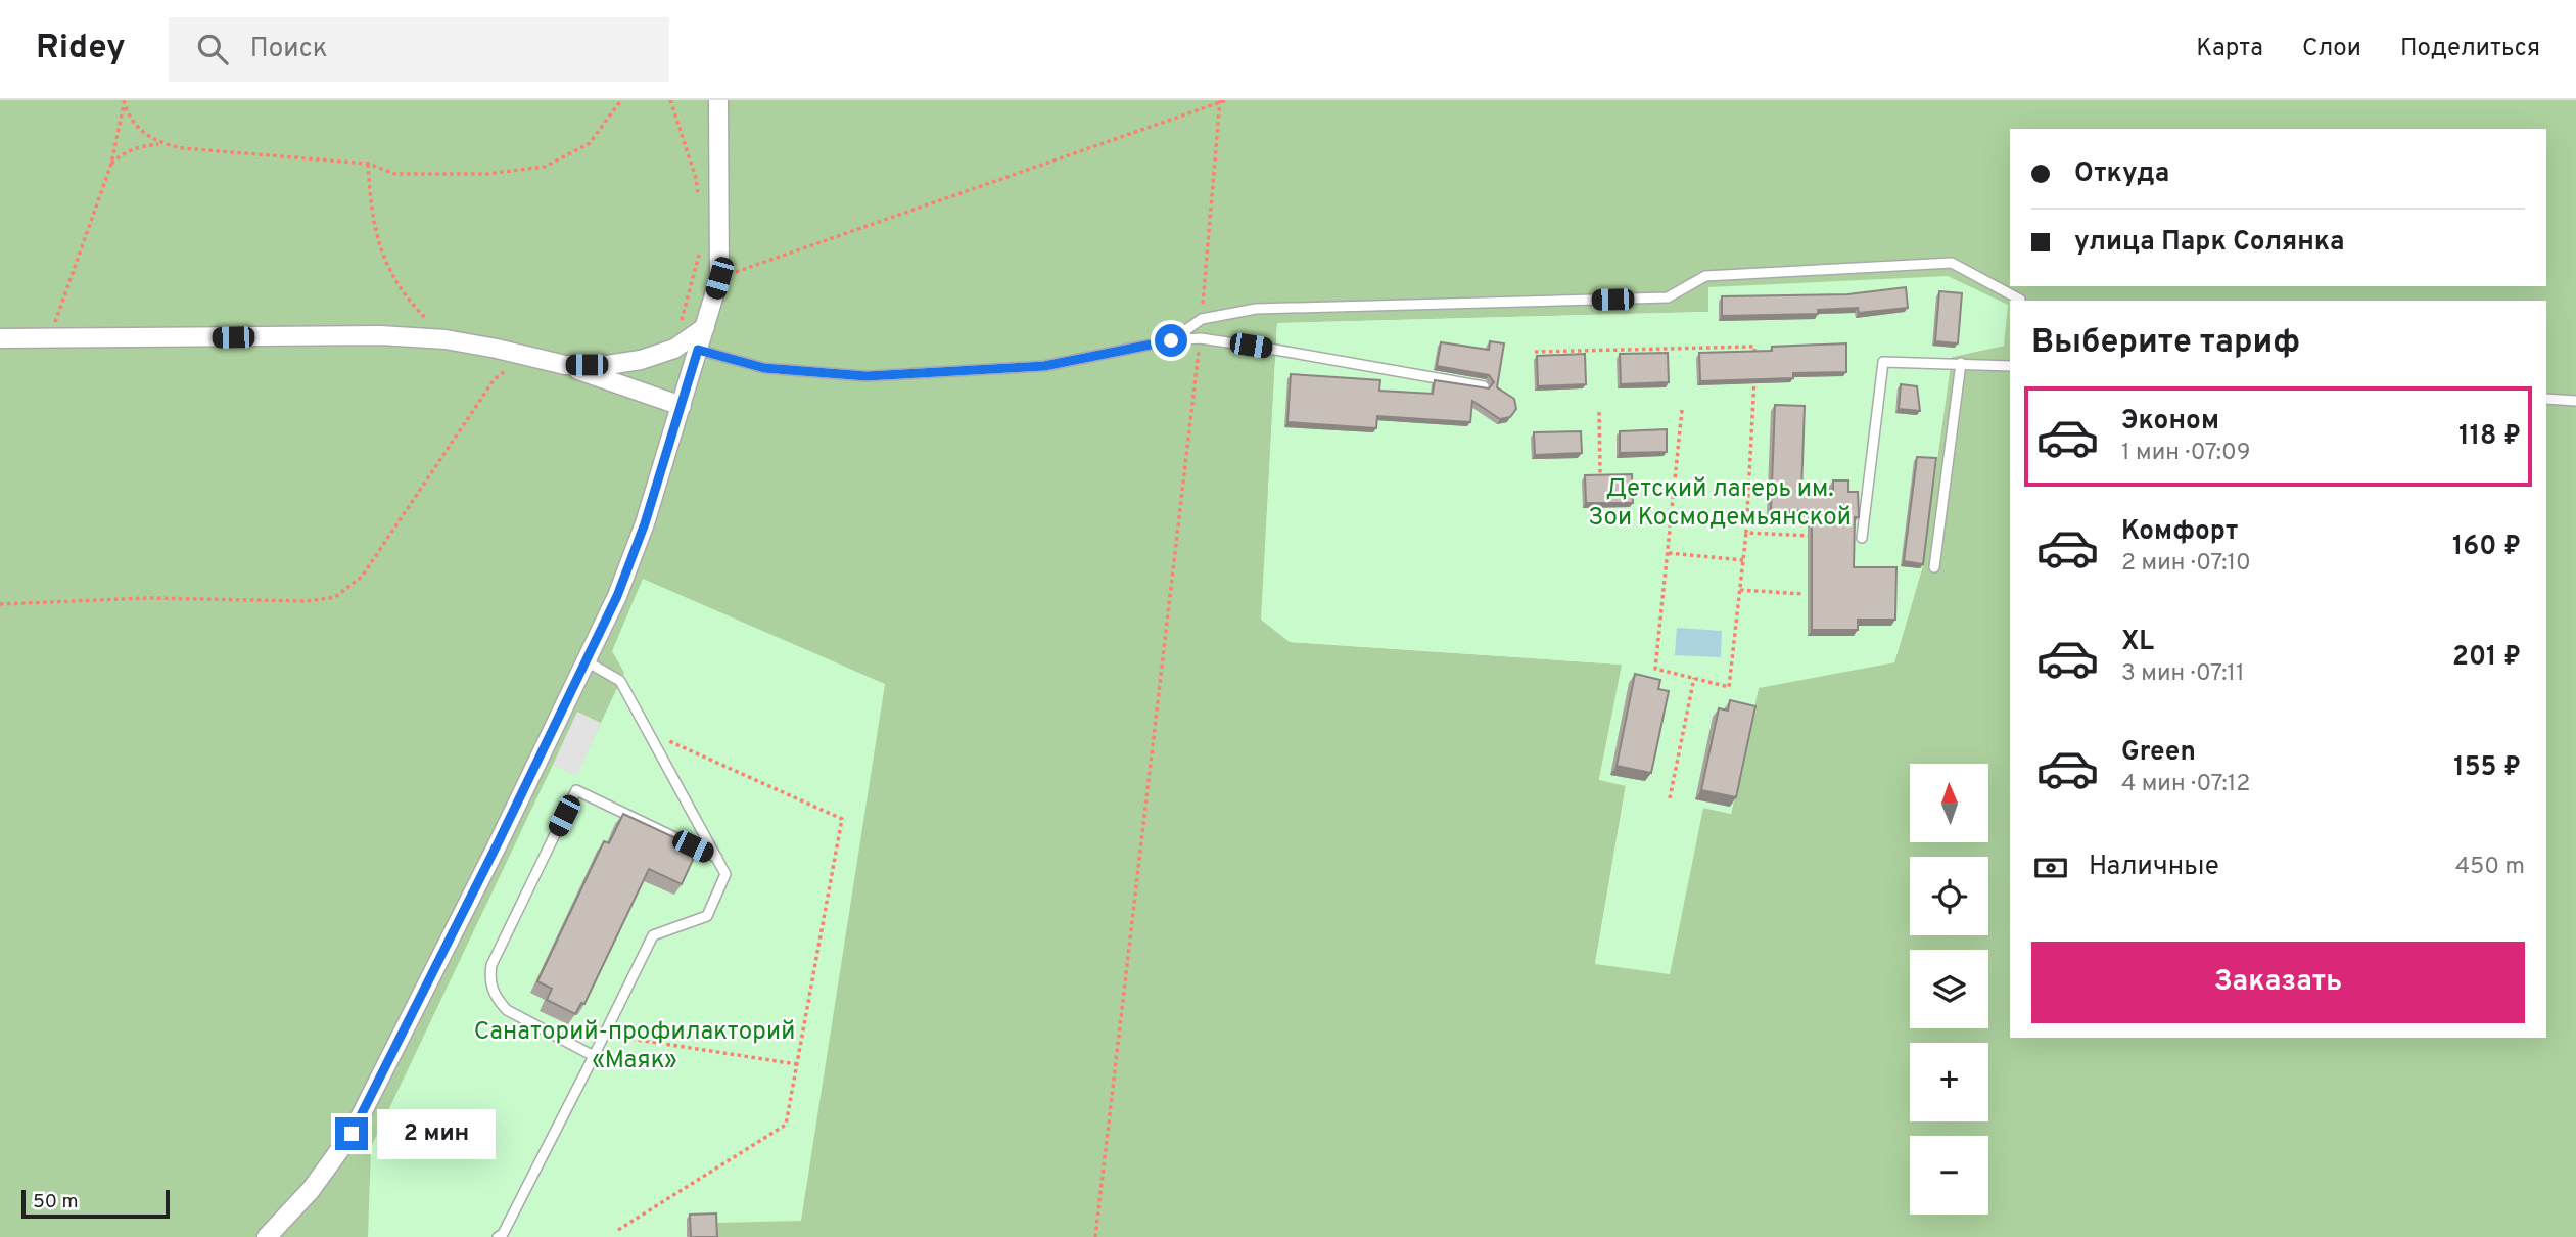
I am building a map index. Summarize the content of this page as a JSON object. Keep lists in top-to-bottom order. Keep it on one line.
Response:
{"parks":["Детский лагерь им. Зои Космодемьянской","Санаторий-профилакторий «Маяк»"],"scale_bar":"50 m","north":"top","page":{"header":"Ridey","search":"Поиск","nav":["Карта","Слои","Поделиться"],"banner":["Откуда","улица Парк Солянка"],"heading":"Выберите тариф","list":[{"name":"Эконом","note":"1 мин · 07:09","value":"118 ₽"},{"name":"Комфорт","note":"2 мин · 07:10","value":"160 ₽"},{"name":"XL","note":"3 мин · 07:11","value":"201 ₽"},{"name":"Green","note":"4 мин · 07:12","value":"155 ₽"}],"map_buttons":["+","−"],"pay":["Наличные","450 m"],"buttons":"Заказать","bubble":"2 мин","scale":"50 m"}}
